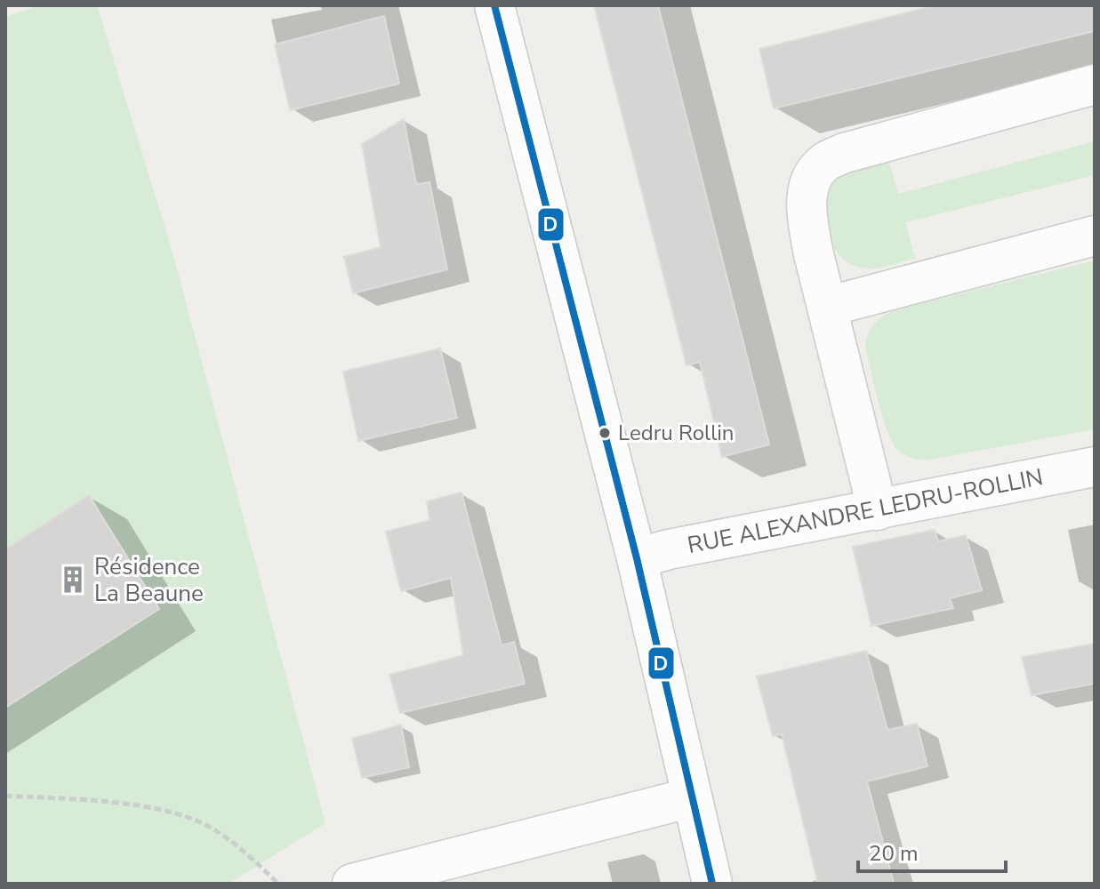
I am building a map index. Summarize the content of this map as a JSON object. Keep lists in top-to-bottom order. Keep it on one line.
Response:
{"streets":{"street":["RUE ALEXANDRE LEDRU-ROLLIN"]},"places":{"other":["Ledru Rollin"],"building":["Résidence La Beaune"]},"lines":["transit line D"],"scale_bar":"20 m"}
